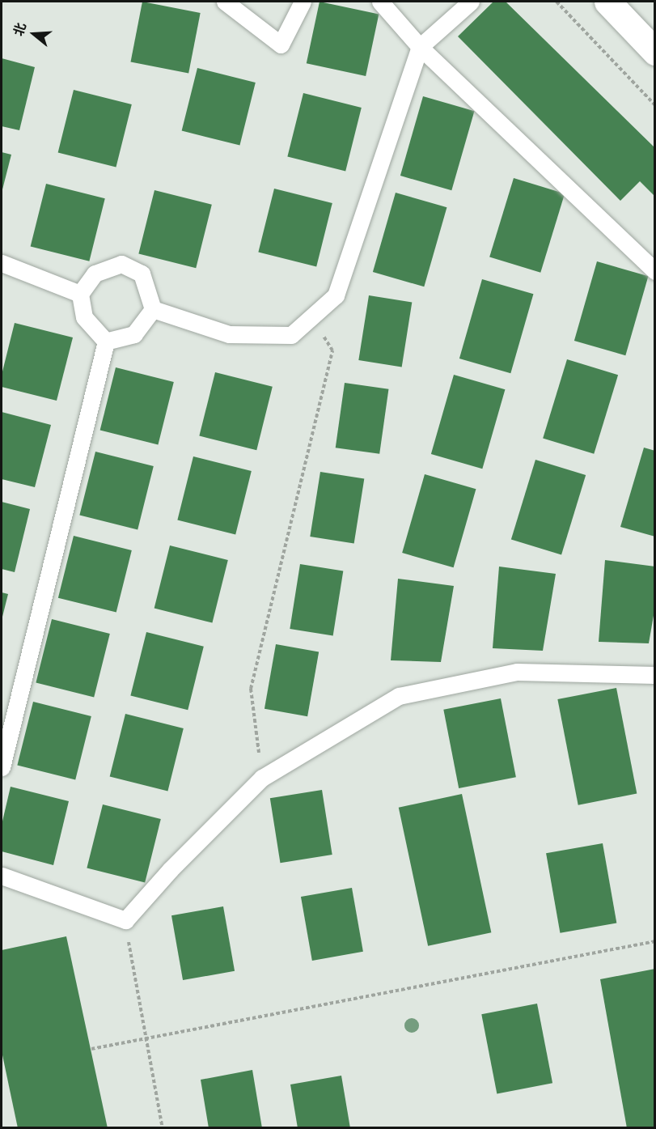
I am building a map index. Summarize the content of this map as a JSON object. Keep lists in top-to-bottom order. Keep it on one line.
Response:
{"north":"left"}
